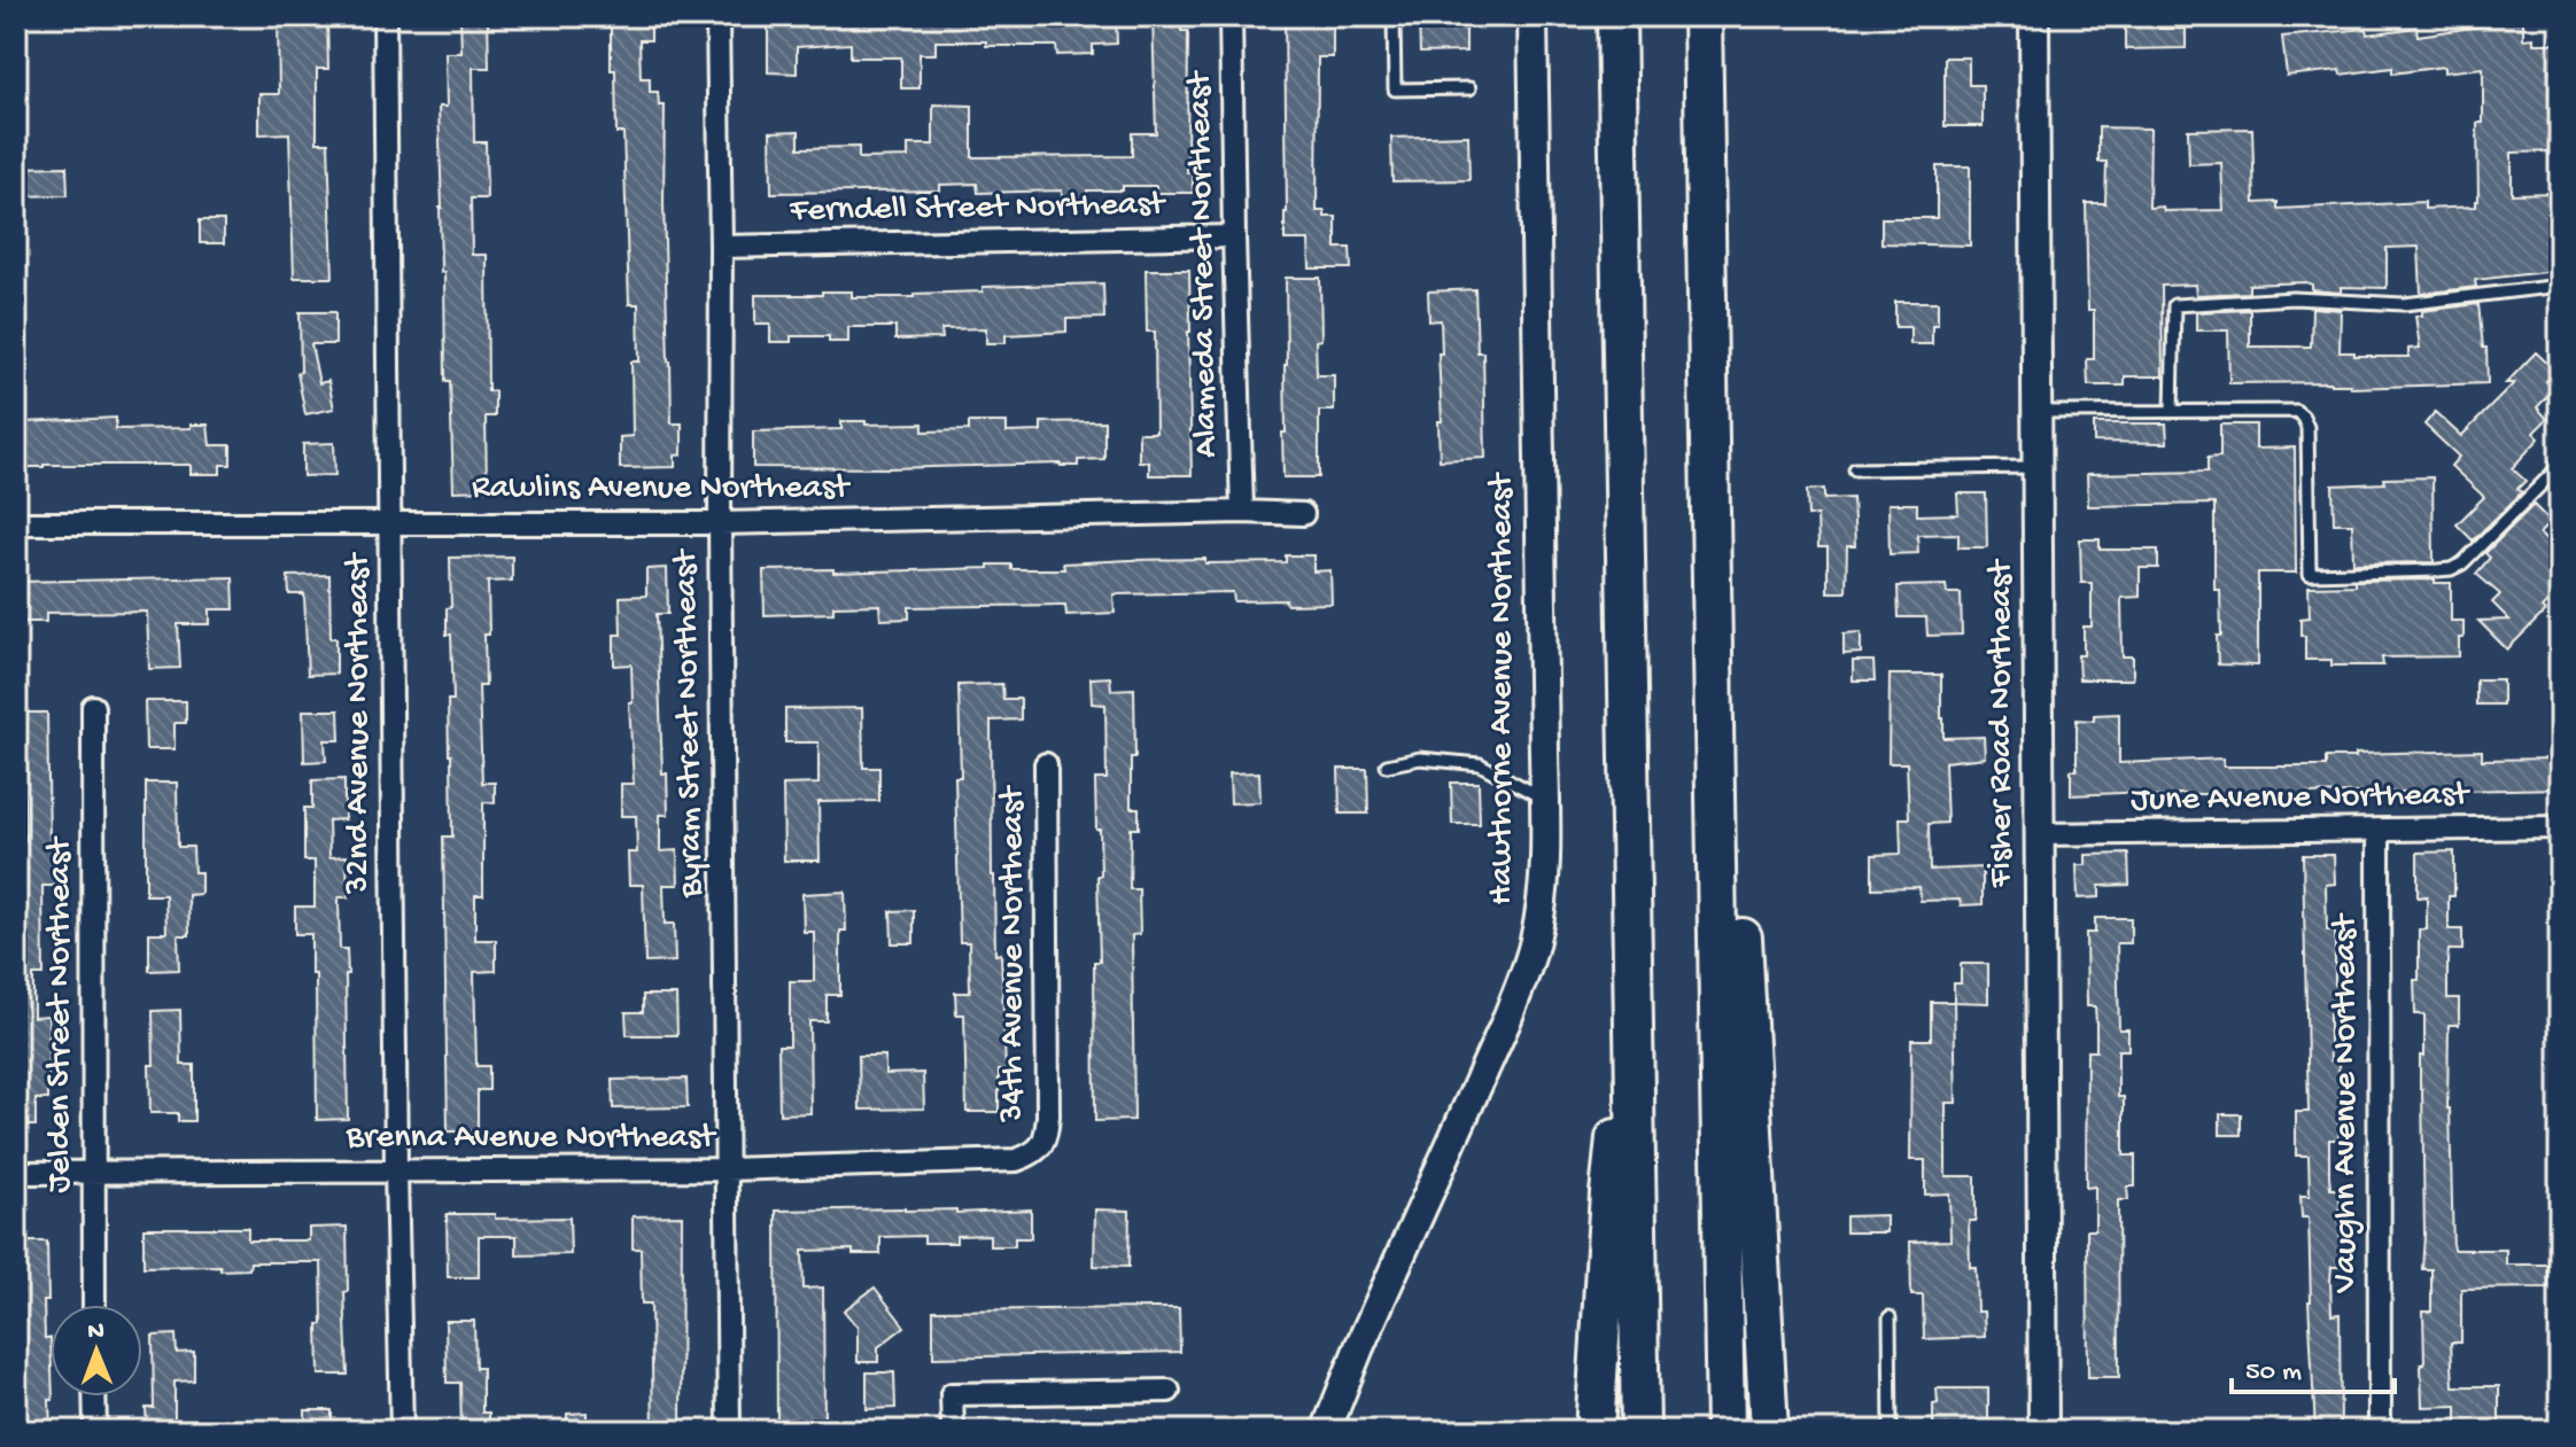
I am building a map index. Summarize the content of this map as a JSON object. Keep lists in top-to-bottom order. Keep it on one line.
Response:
{"streets":{"main road":["Hawthorne Avenue Northeast","Fisher Road Northeast"],"street":["Ferndell Street Northeast","Alameda Street Northeast","Rawlins Avenue Northeast","32nd Avenue Northeast","Byram Street Northeast","June Avenue Northeast","34th Avenue Northeast","Jelden Street Northeast","Vaughn Avenue Northeast","Brenna Avenue Northeast"]},"crossings":[["Ferndell Street Northeast","Alameda Street Northeast"],["Ferndell Street Northeast","Byram Street Northeast"],["Alameda Street Northeast","Rawlins Avenue Northeast"],["Rawlins Avenue Northeast","32nd Avenue Northeast"],["Rawlins Avenue Northeast","Byram Street Northeast"],["32nd Avenue Northeast","Brenna Avenue Northeast"],["Byram Street Northeast","Brenna Avenue Northeast"],["Fisher Road Northeast","June Avenue Northeast"],["June Avenue Northeast","Vaughn Avenue Northeast"],["34th Avenue Northeast","Brenna Avenue Northeast"],["Jelden Street Northeast","Brenna Avenue Northeast"]],"scale_bar":"50 m","north":"top"}
